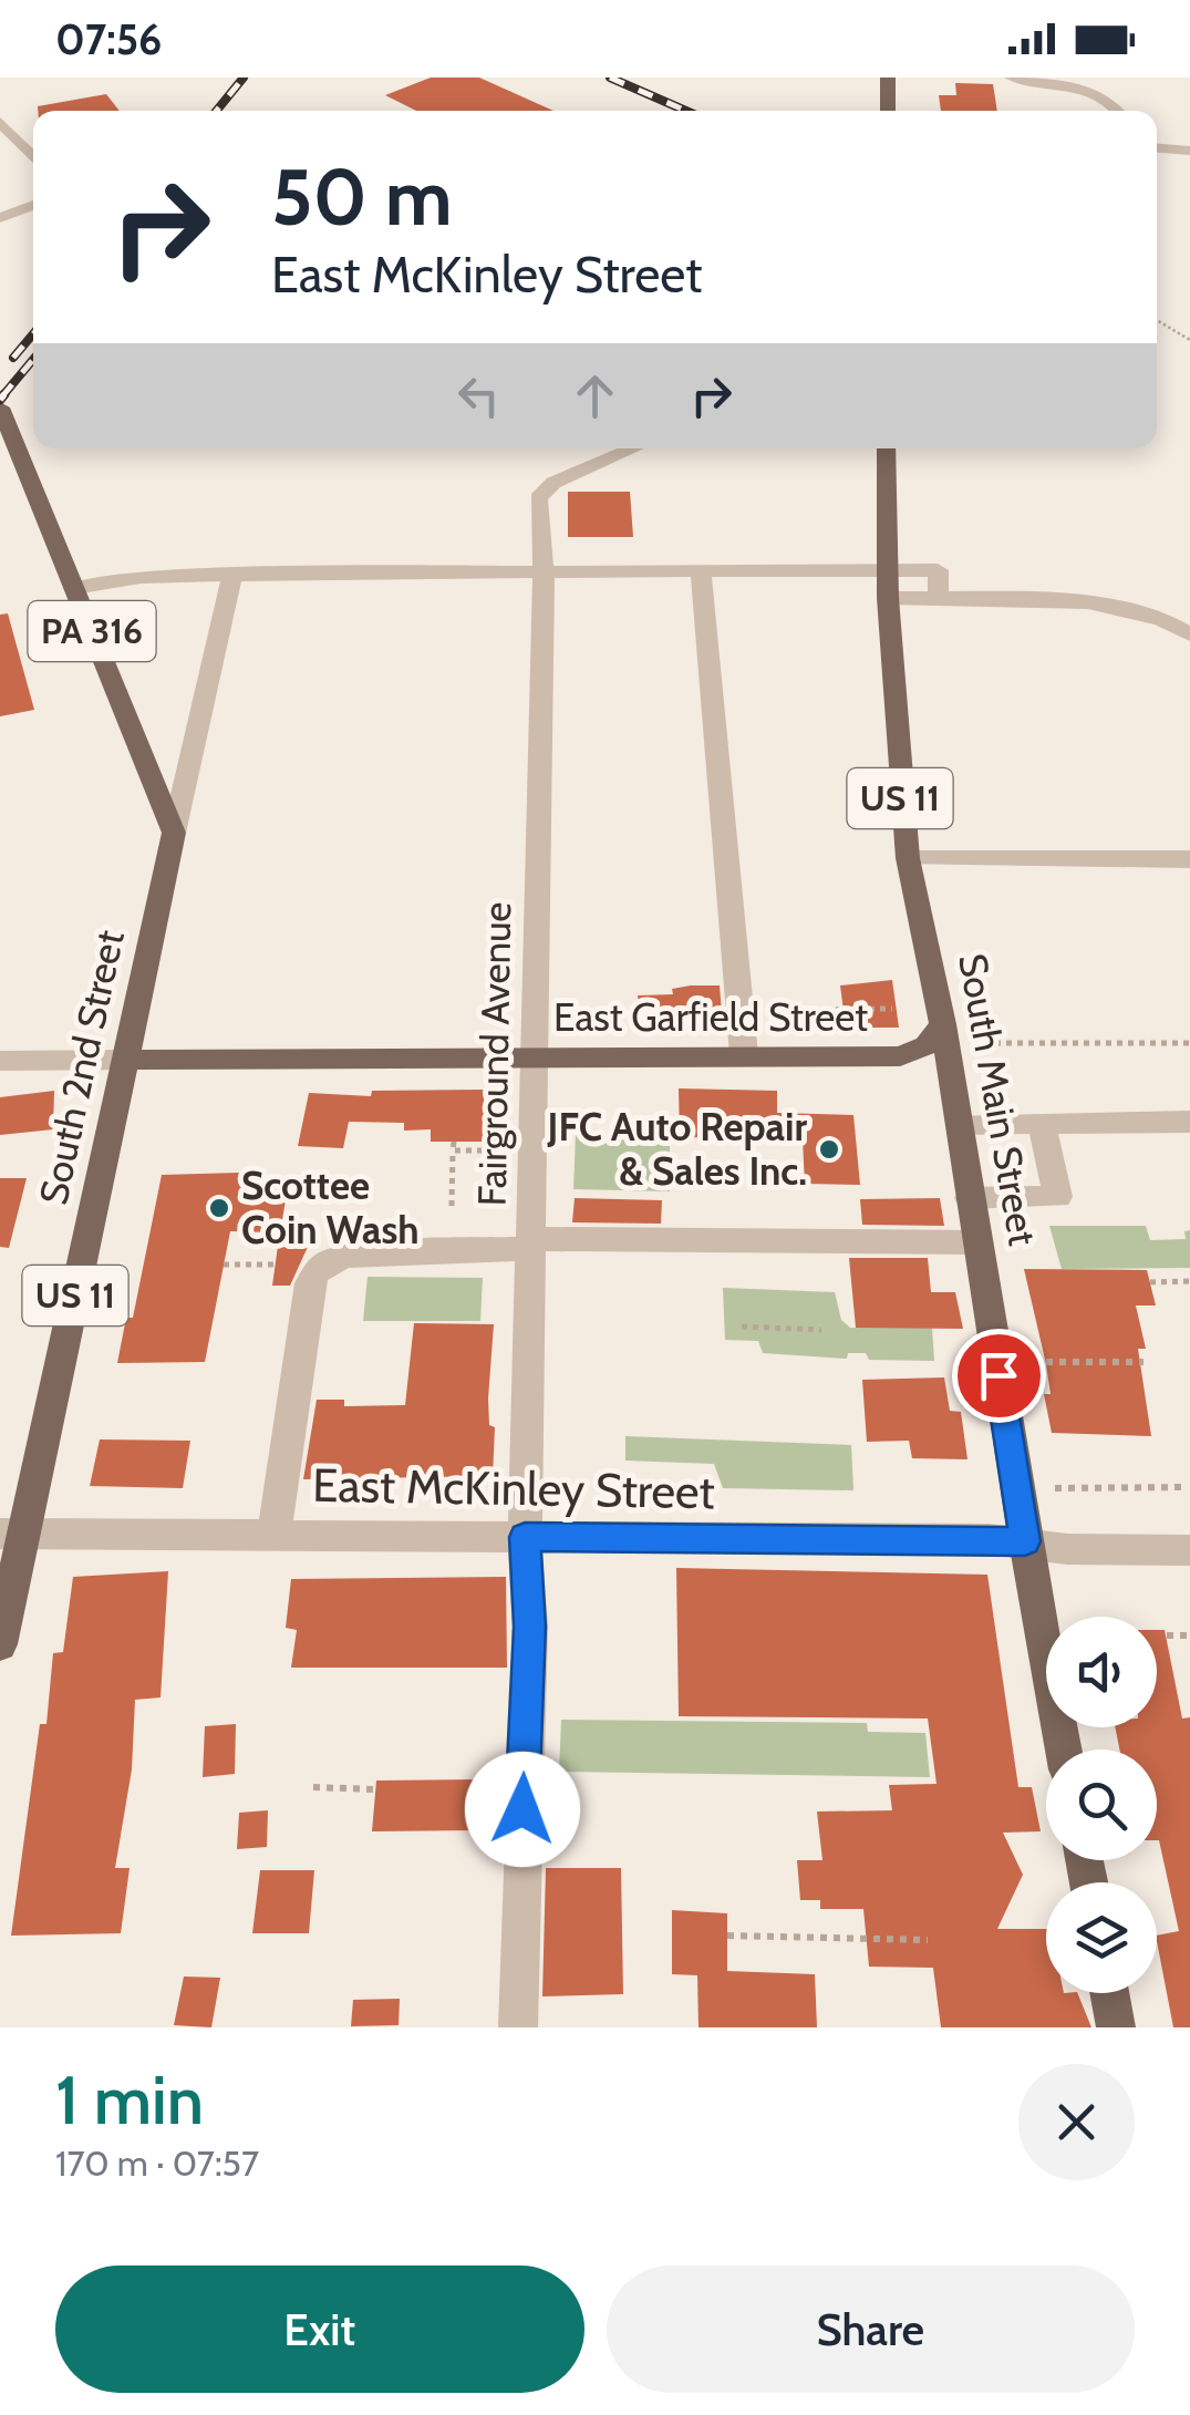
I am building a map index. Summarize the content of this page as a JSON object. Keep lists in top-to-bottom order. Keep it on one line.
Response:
{"streets":{"main road":["PA 316","US 11","East Garfield Street","South 2nd Street","South Main Street"],"street":["Fairground Avenue","East McKinley Street"]},"crossings":[["PA 316","South 2nd Street"],["East Garfield Street","Fairground Avenue"],["East Garfield Street","South 2nd Street"],["East Garfield Street","South Main Street"],["Fairground Avenue","East McKinley Street"],["South 2nd Street","East McKinley Street"],["South Main Street","East McKinley Street"]],"places":["JFC Auto Repair & Sales Inc.","Scottee Coin Wash"],"page":{"status":"07:56","turn":["50 m","East McKinley Street"],"heading":["1 min","170 m · 07:57"],"buttons":["Exit","Share"]}}
